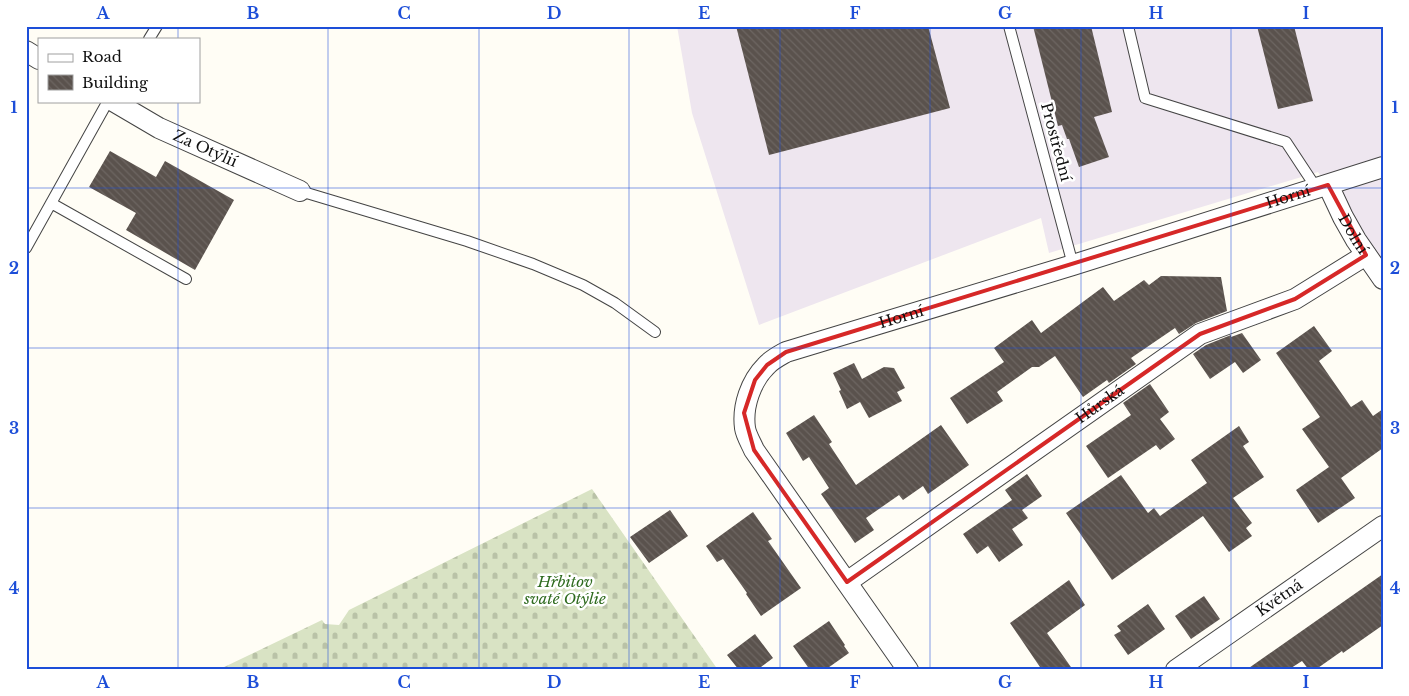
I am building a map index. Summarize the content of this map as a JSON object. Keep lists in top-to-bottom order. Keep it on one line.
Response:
{"streets":{"street":["Za Otýlií","Horní","Dolní","Hůrská","Květná"],"lane":["Prostřední"]},"crossings":[["Prostřední","Horní"],["Horní","Dolní"],["Horní","Hůrská"],["Dolní","Hůrská"]],"parks":["Hřbitov svaté Otýlie"],"legend":["Road","Building"],"grid":{"columns":["A","B","C","D","E","F","G","H","I"],"rows":["1","2","3","4"]}}
